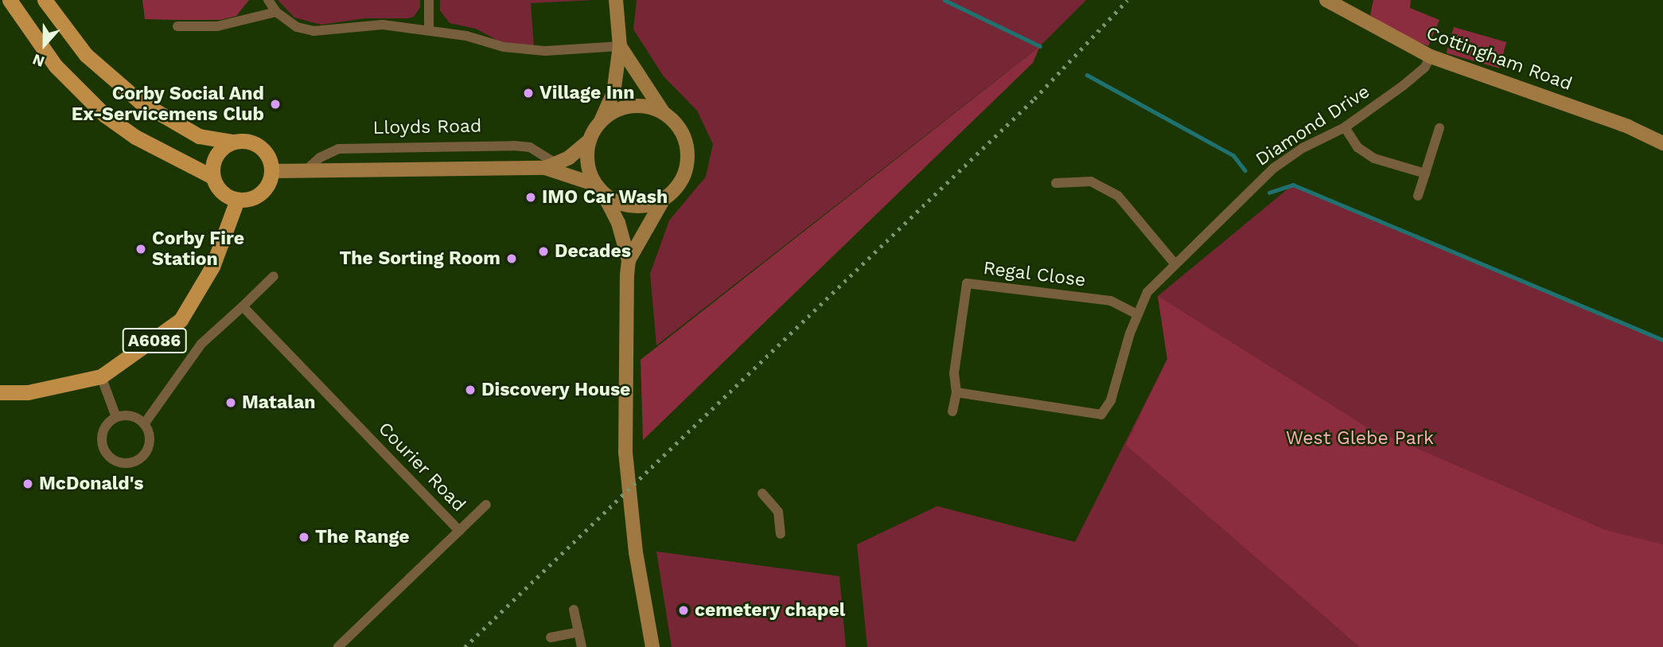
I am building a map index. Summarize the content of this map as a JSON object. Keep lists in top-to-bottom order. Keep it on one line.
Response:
{"streets":{"main road":["A6086"],"street":["Cottingham Road","Diamond Drive","Lloyds Road","Regal Close","Courier Road"]},"crossings":[["Cottingham Road","Diamond Drive"],["Diamond Drive","Regal Close"],["Lloyds Road","A6086"]],"parks":["West Glebe Park"],"places":["Village Inn","Corby Social And Ex-Servicemens Club","IMO Car Wash","Corby Fire Station","Decades","The Sorting Room","Discovery House","Matalan","McDonald's","The Range","cemetery chapel"],"north":"bottom"}
